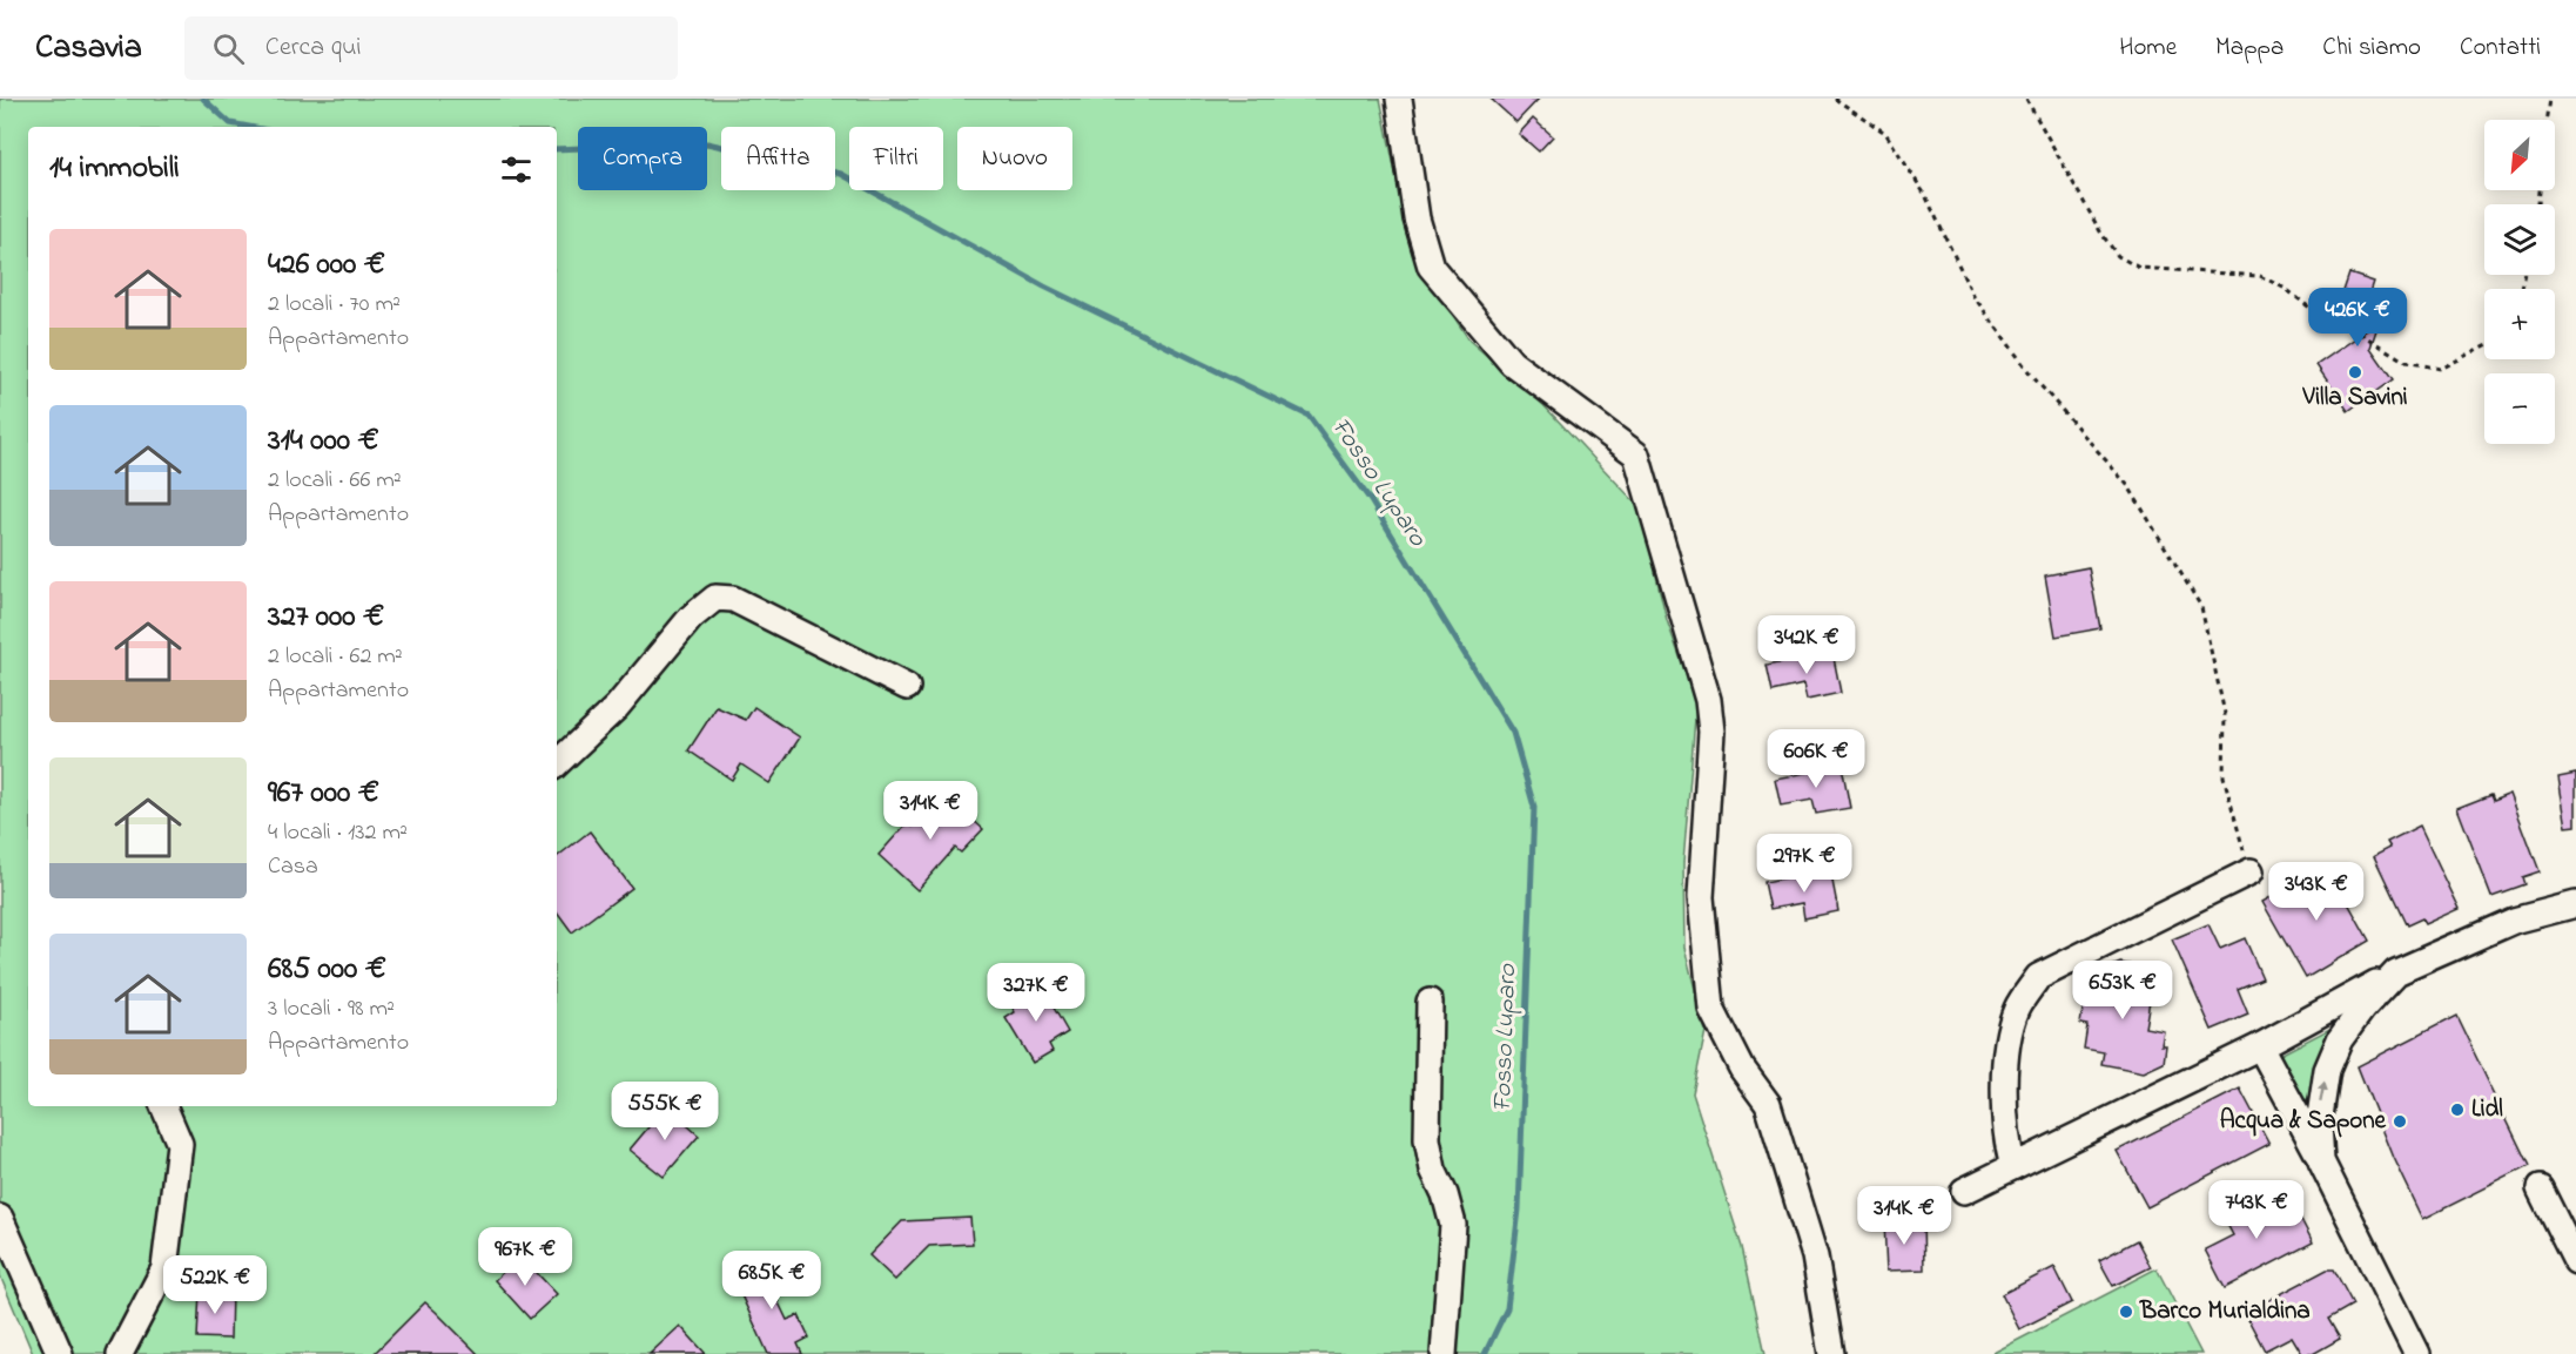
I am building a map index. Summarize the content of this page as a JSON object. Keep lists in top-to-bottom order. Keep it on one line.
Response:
{"water":["Fosso Luparo"],"places":["Villa Savini","Lidl","Acqua & Sapone","Barco Murialdina"],"north":"bottom left","page":{"header":"Casavia","search":"Cerca qui","nav":["Home","Mappa","Chi siamo","Contatti"],"map_buttons":["+","−"],"chip":["Compra","Affitta","Filtri","Nuovo"],"heading":"14 immobili","list":[{"name":"426 000 €","note":"2 locali · 70 m² · Appartamento"},{"name":"314 000 €","note":"2 locali · 66 m² · Appartamento"},{"name":"327 000 €","note":"2 locali · 62 m² · Appartamento"},{"name":"967 000 €","note":"4 locali · 132 m² · Casa"},{"name":"685 000 €","note":"3 locali · 98 m² · Appartamento"}],"price":["426K €","342K €","606K €","314K €","297K €","343K €","653K €","327K €","555K €","743K €","314K €","967K €","685K €","522K €"]}}
